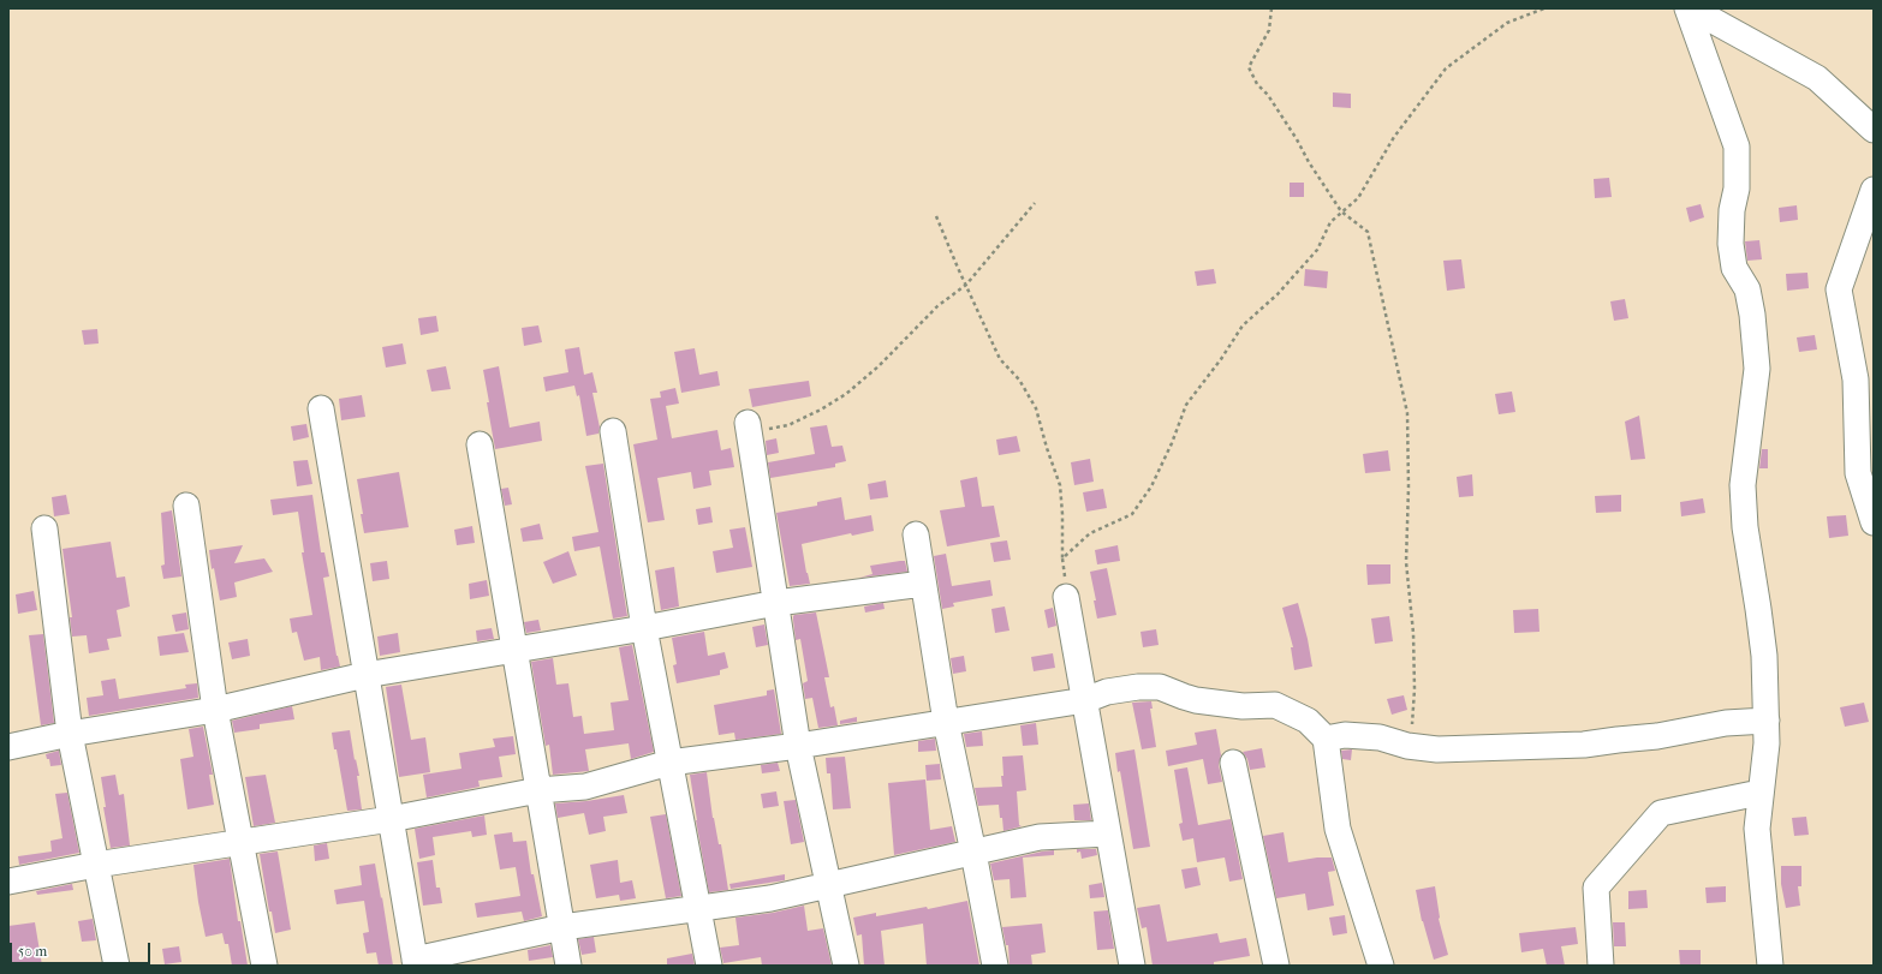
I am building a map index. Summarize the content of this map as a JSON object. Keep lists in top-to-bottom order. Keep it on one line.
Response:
{"scale_bar":"50 m"}
